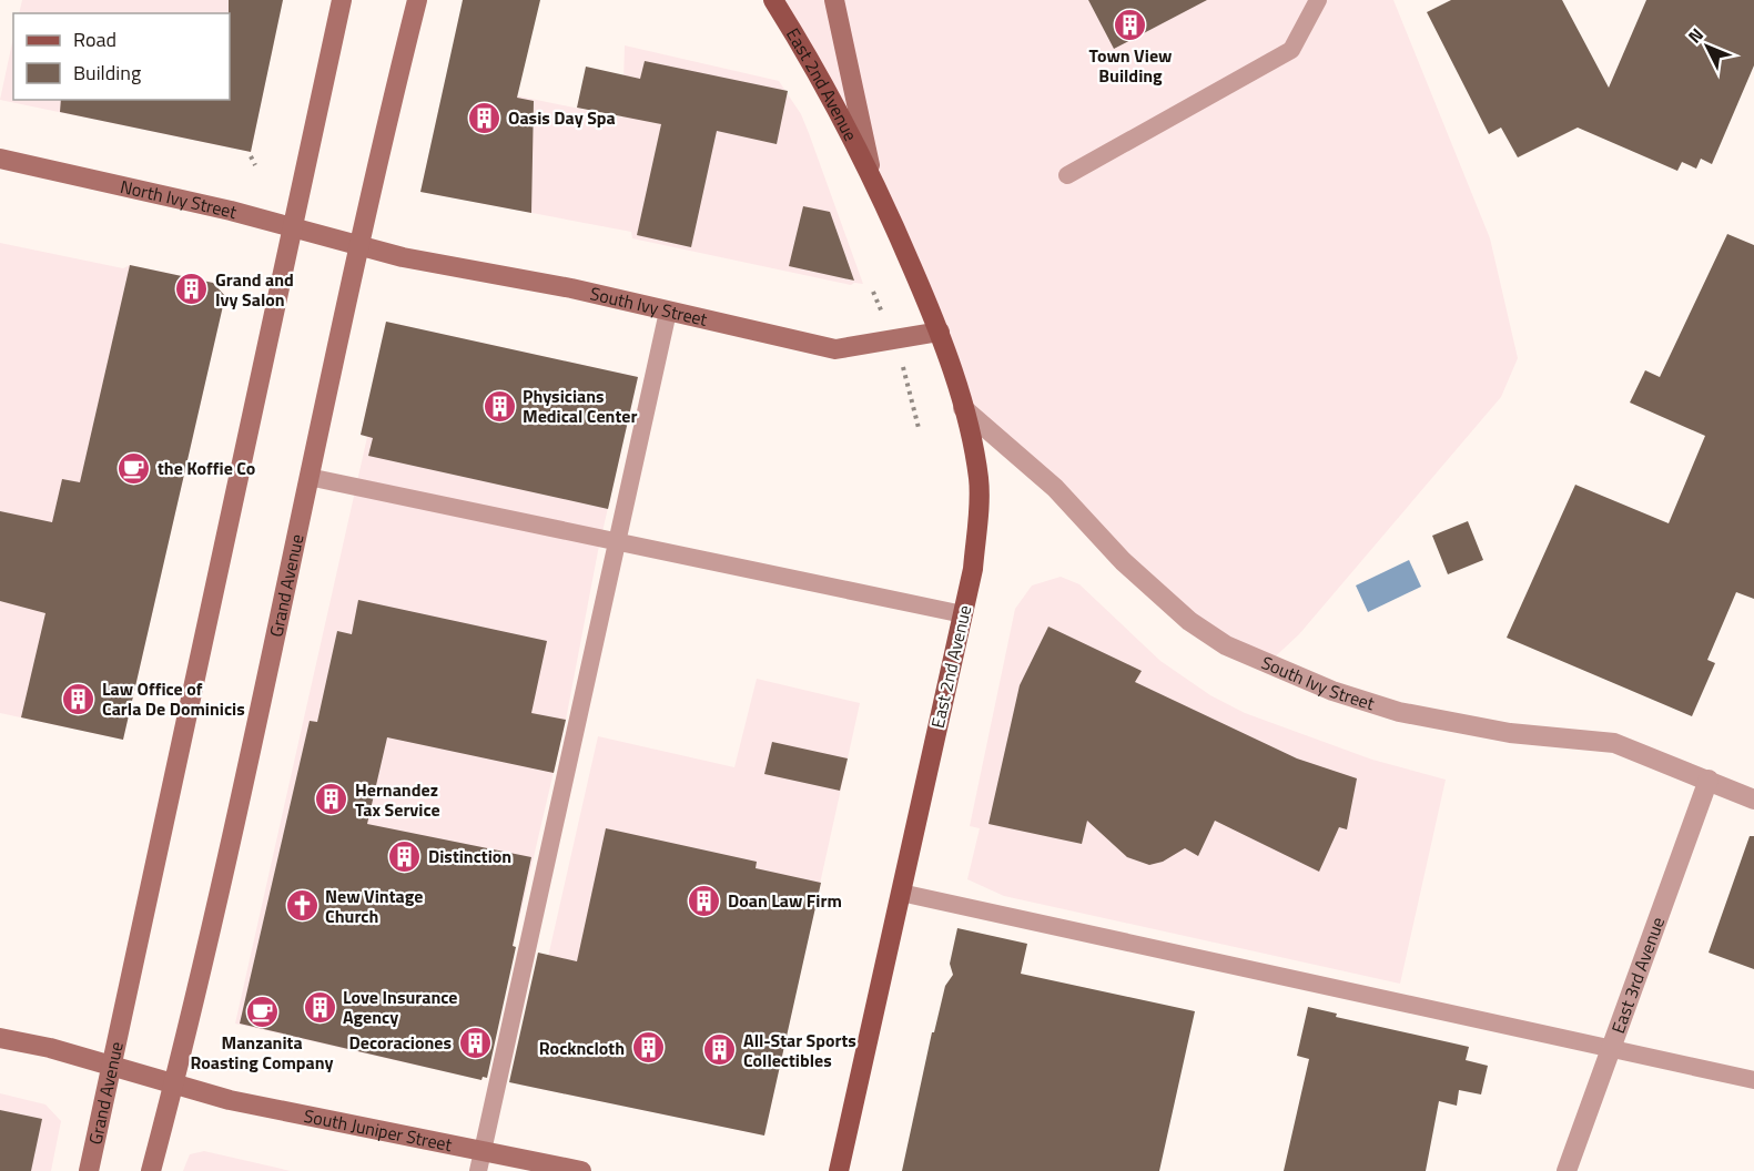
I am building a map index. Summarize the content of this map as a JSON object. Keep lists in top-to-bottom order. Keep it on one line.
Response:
{"streets":{"main road":["East 2nd Avenue","North Ivy Street","South Ivy Street","Grand Avenue","South Juniper Street"],"street":["East 3rd Avenue"]},"crossings":[["East 2nd Avenue","South Ivy Street"],["North Ivy Street","South Ivy Street"],["North Ivy Street","Grand Avenue"],["South Ivy Street","Grand Avenue"],["South Ivy Street","East 3rd Avenue"],["Grand Avenue","South Juniper Street"]],"places":{"building":["Town View Building","Oasis Day Spa","Grand and Ivy Salon","Physicians Medical Center","Law Office of Carla De Dominicis","Hernandez Tax Service","Distinction","Doan Law Firm","Love Insurance Agency","Decoraciones","Rockncloth","All-Star Sports Collectibles"],"cafe":["the Koffie Co","Manzanita Roasting Company"],"church":["New Vintage Church"]},"legend":["Road","Building"],"north":"top left"}
